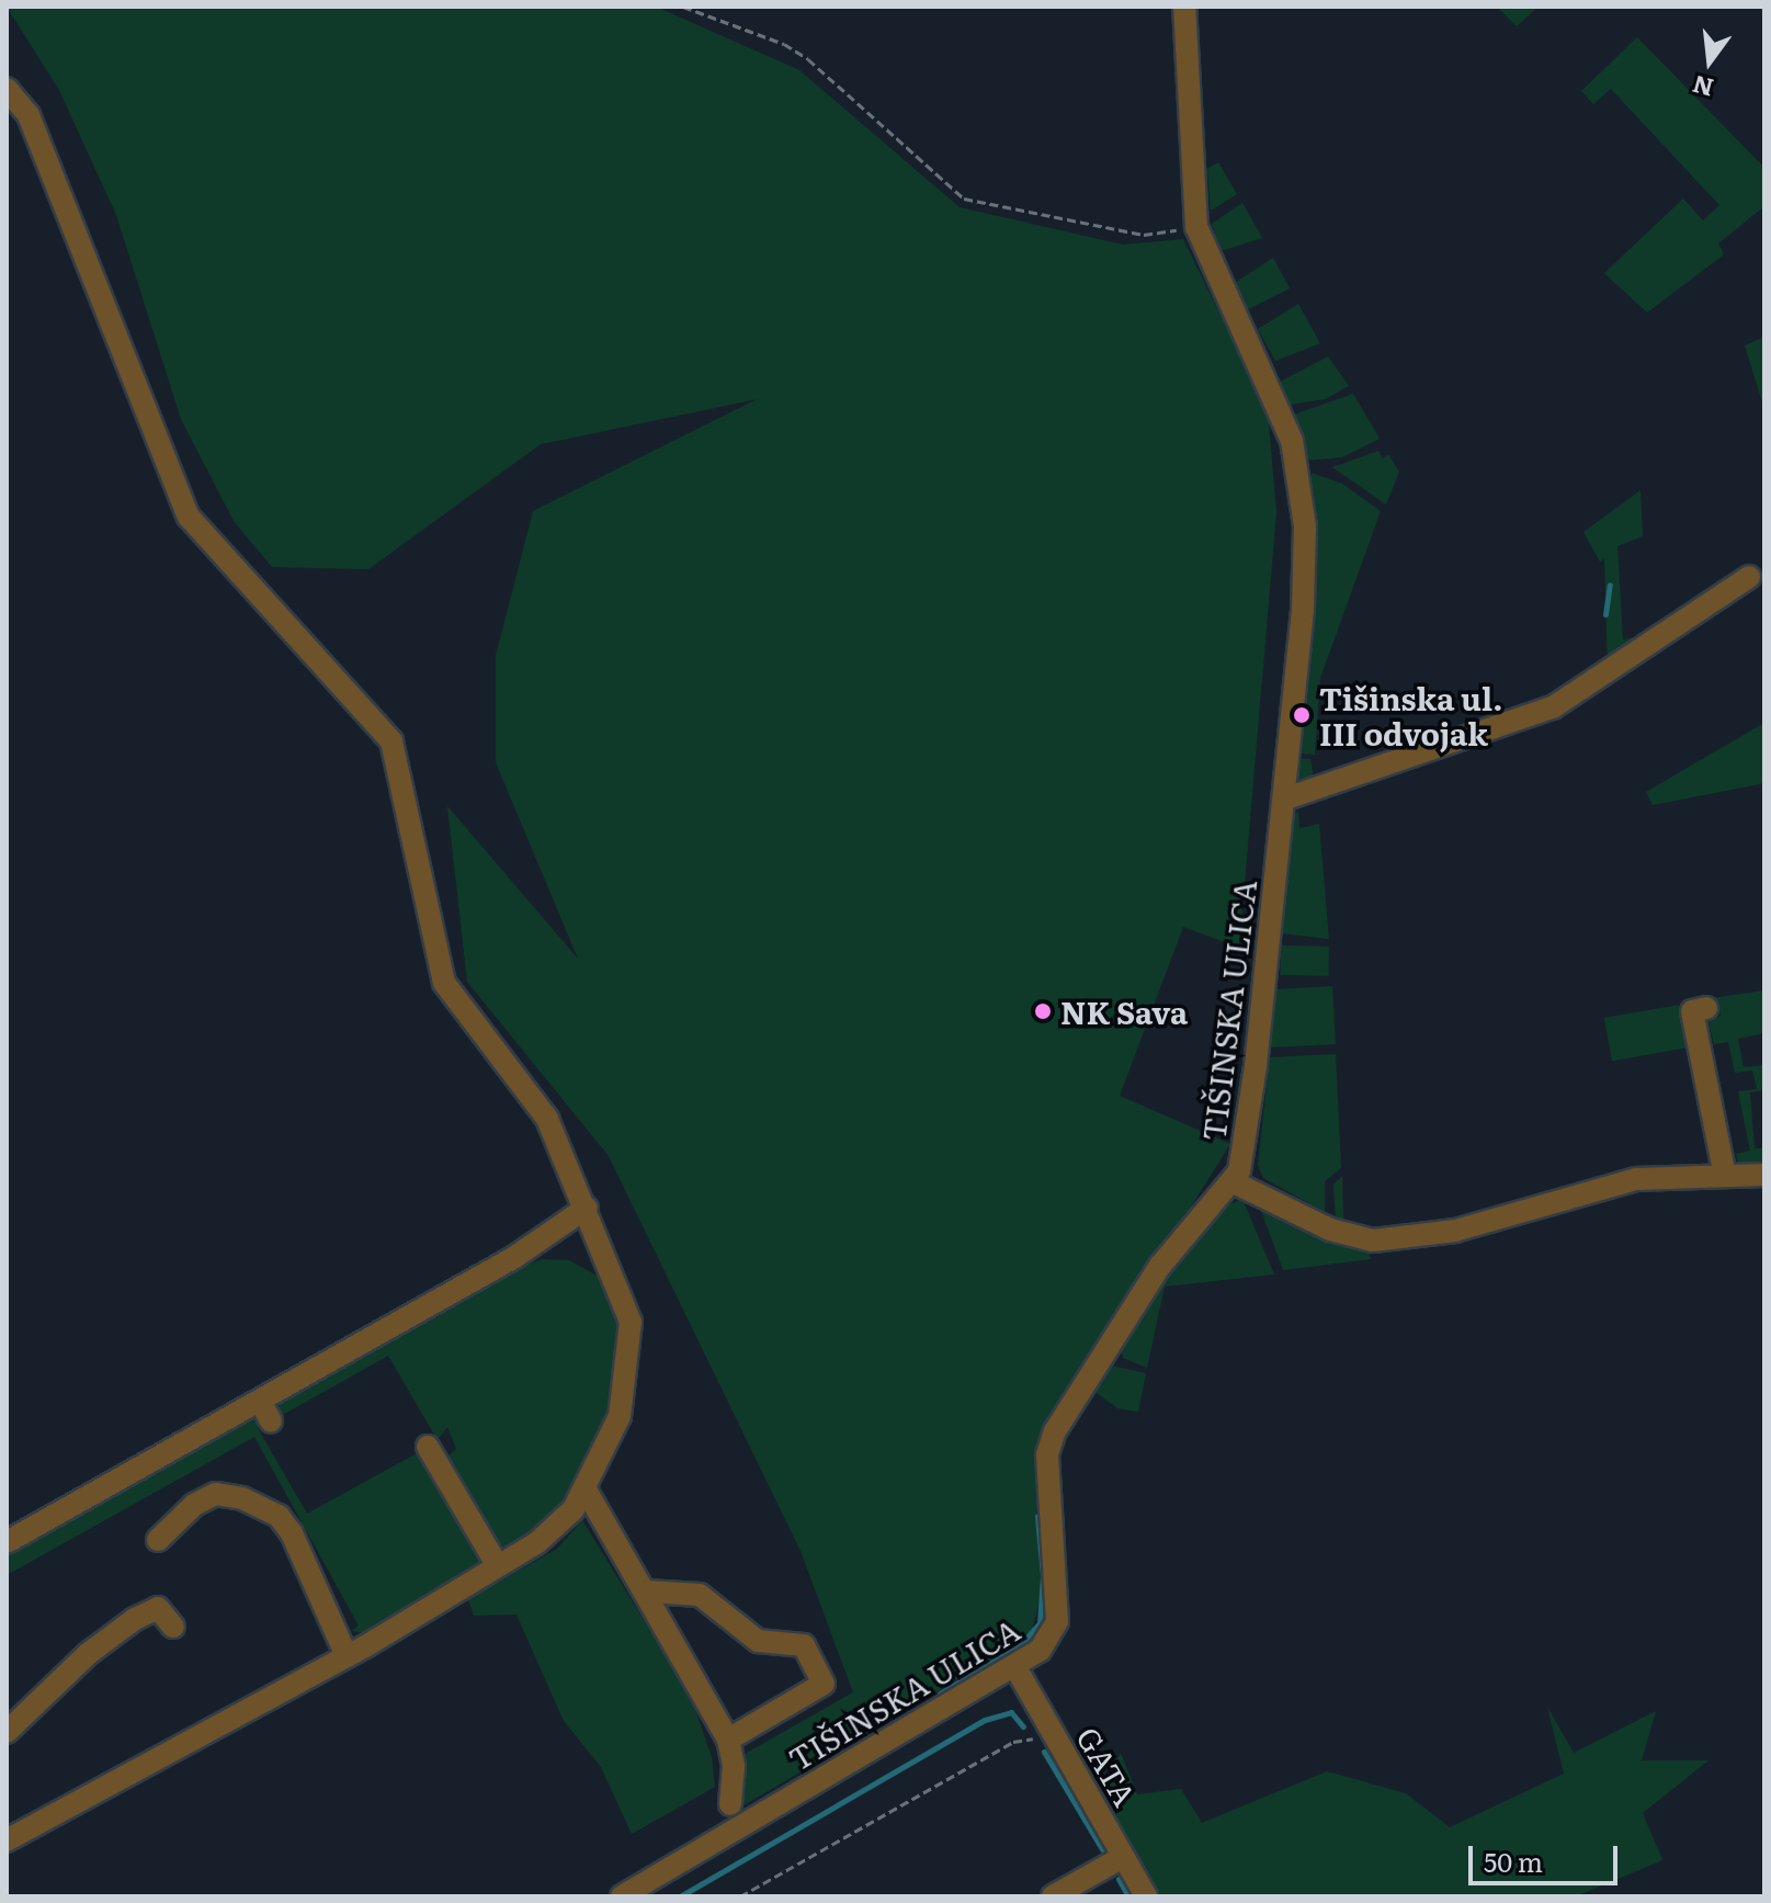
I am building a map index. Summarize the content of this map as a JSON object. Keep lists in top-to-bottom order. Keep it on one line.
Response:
{"streets":{"street":["TIŠINSKA ULICA","GATA"]},"crossings":[["TIŠINSKA ULICA","GATA"]],"places":["Tišinska ul. III odvojak","NK Sava"],"scale_bar":"50 m","north":"bottom"}
